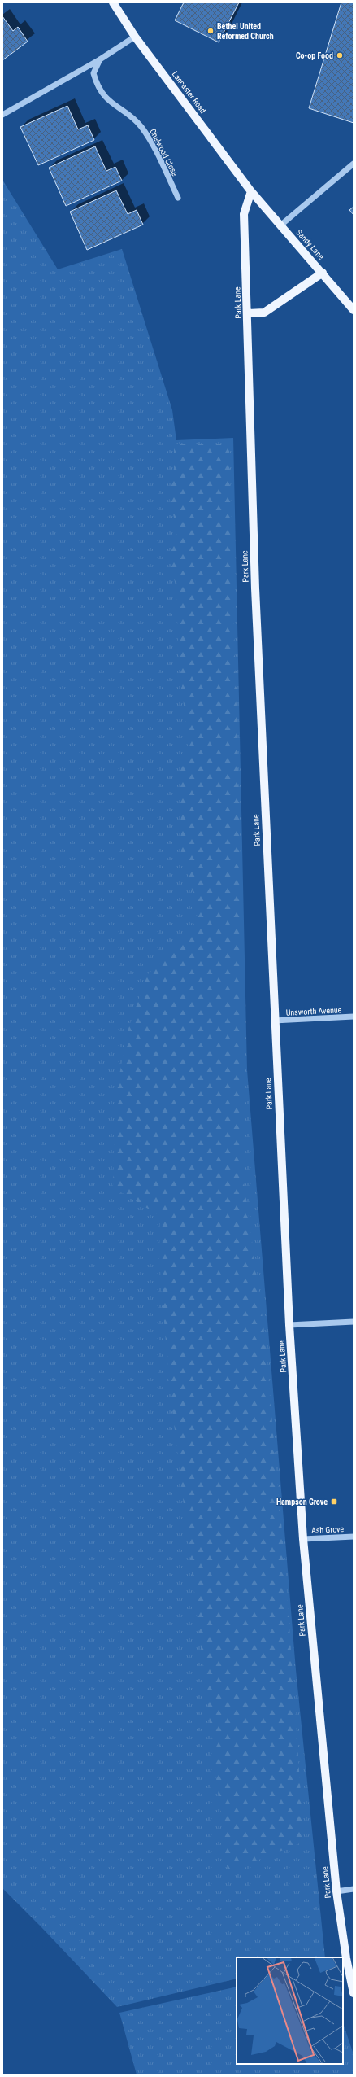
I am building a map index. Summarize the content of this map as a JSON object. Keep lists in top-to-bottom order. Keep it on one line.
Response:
{"streets":{"main road":["Lancaster Road","Sandy Lane","Park Lane"],"street":["Chelwood Close","Unsworth Avenue","Ash Grove"]},"crossings":[["Lancaster Road","Sandy Lane"],["Lancaster Road","Park Lane"],["Sandy Lane","Park Lane"],["Park Lane","Unsworth Avenue"],["Park Lane","Ash Grove"]],"places":{"other":["Bethel United Reformed Church","Co-op Food"],"transit":["Hampson Grove"]}}
